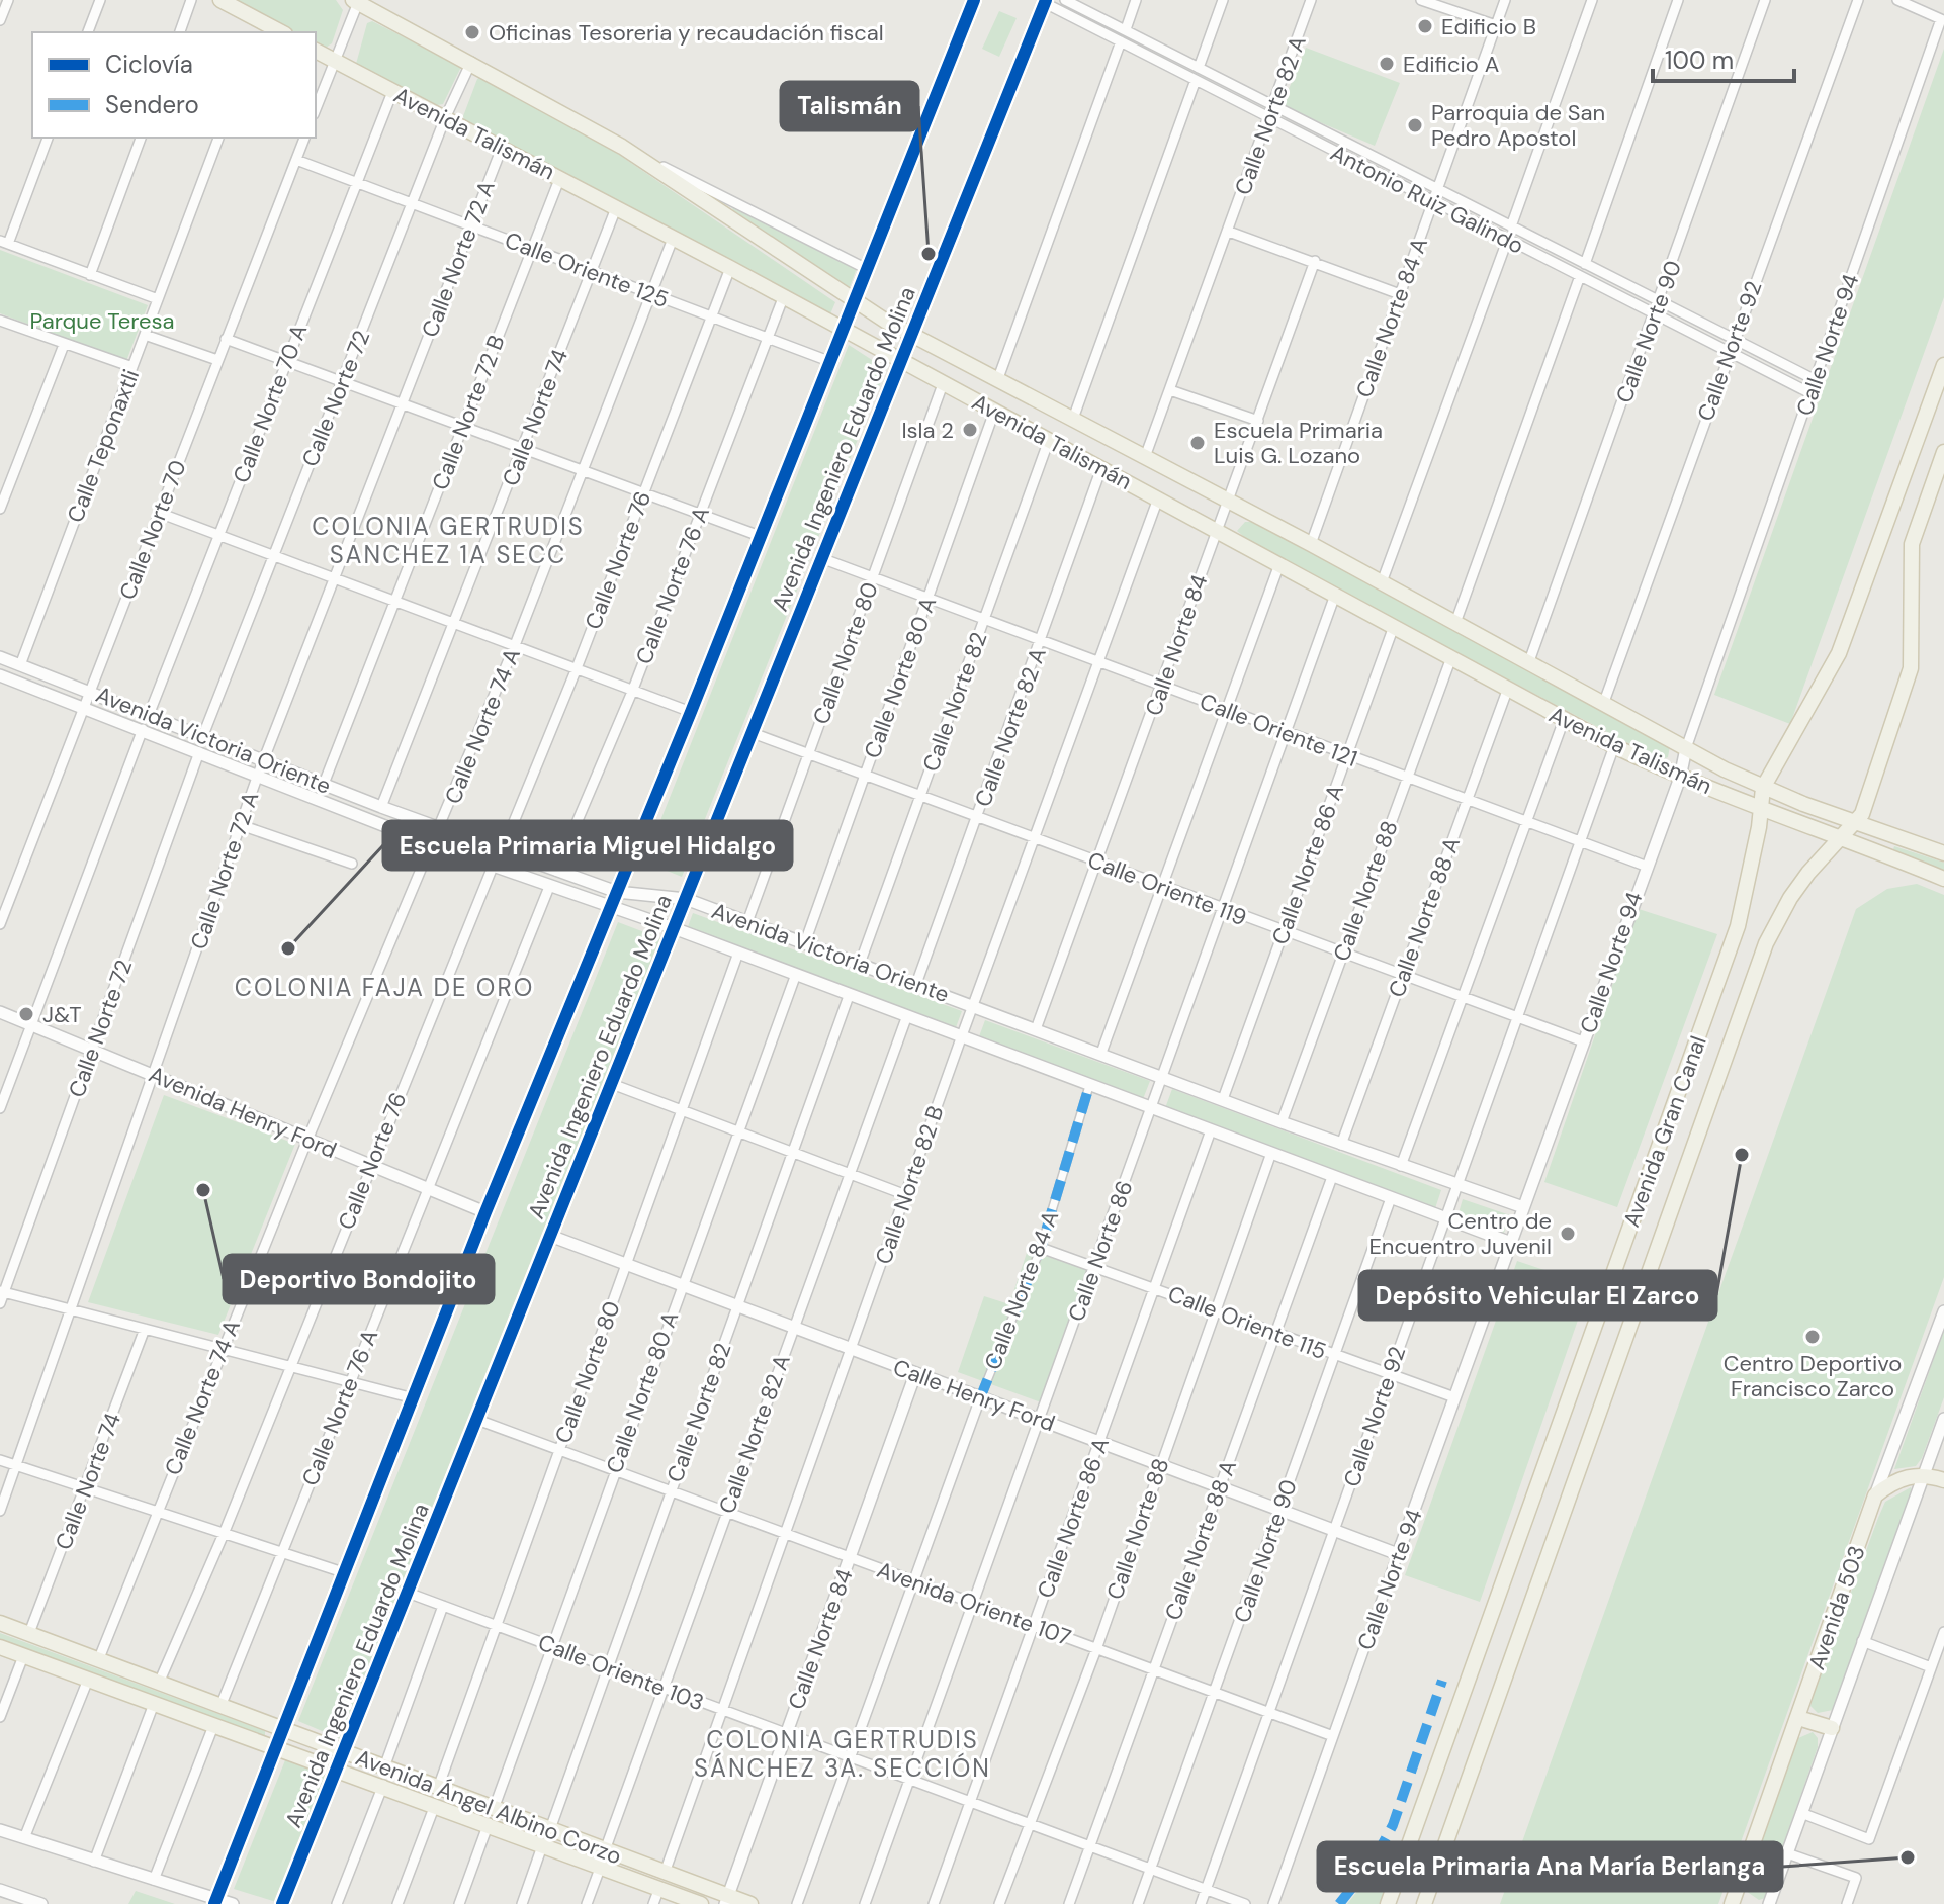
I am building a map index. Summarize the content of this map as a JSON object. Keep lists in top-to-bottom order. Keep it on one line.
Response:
{"streets":{"main road":["Avenida Talismán","Avenida Ingeniero Eduardo Molina","Avenida Gran Canal","Avenida 503","Avenida Ángel Albino Corzo"],"street":["Calle Norte 82 A","Antonio Ruiz Galindo","Calle Norte 72 A","Calle Oriente 125","Calle Norte 84 A","Calle Norte 90","Calle Norte 94","Calle Norte 92","Calle Norte 72","Calle Norte 70 A","Calle Norte 72 B","Calle Norte 74","Calle Teponaxtli","Calle Norte 70","Calle Norte 76","Calle Norte 76 A","Calle Norte 84","Calle Norte 80","Calle Norte 80 A","Calle Norte 82","Calle Norte 74 A","Calle Oriente 121","Avenida Victoria Oriente","Calle Norte 86 A","Calle Oriente 119","Calle Norte 88","Calle Norte 88 A","Avenida Henry Ford","Calle Norte 82 B","Calle Norte 86","Calle Oriente 115","Calle Henry Ford","Avenida Oriente 107","Calle Oriente 103"]},"crossings":[["Calle Norte 82 A","Avenida Talismán"],["Calle Norte 82 A","Antonio Ruiz Galindo"],["Calle Norte 82 A","Calle Oriente 121"],["Calle Norte 82 A","Avenida Victoria Oriente"],["Calle Norte 82 A","Calle Oriente 119"],["Calle Norte 82 A","Calle Henry Ford"],["Calle Norte 82 A","Avenida Oriente 107"],["Calle Norte 82 A","Calle Oriente 103"],["Calle Norte 82 A","Avenida Ángel Albino Corzo"],["Avenida Talismán","Calle Norte 72 A"],["Avenida Talismán","Calle Norte 84 A"],["Avenida Talismán","Calle Norte 90"],["Avenida Talismán","Calle Norte 94"],["Avenida Talismán","Calle Norte 92"],["Avenida Talismán","Calle Norte 72"],["Avenida Talismán","Calle Norte 70 A"],["Avenida Talismán","Calle Norte 72 B"],["Avenida Talismán","Calle Norte 74"],["Avenida Talismán","Avenida Ingeniero Eduardo Molina"],["Avenida Talismán","Calle Norte 76"],["Avenida Talismán","Calle Norte 76 A"],["Avenida Talismán","Calle Norte 84"],["Avenida Talismán","Calle Norte 80"],["Avenida Talismán","Calle Norte 80 A"],["Avenida Talismán","Calle Norte 82"],["Avenida Talismán","Calle Norte 74 A"],["Avenida Talismán","Calle Norte 86 A"],["Avenida Talismán","Calle Norte 88"],["Avenida Talismán","Calle Norte 88 A"],["Avenida Talismán","Avenida Gran Canal"],["Avenida Talismán","Calle Norte 82 B"],["Avenida Talismán","Calle Norte 86"],["Antonio Ruiz Galindo","Calle Norte 84 A"],["Antonio Ruiz Galindo","Calle Norte 90"],["Antonio Ruiz Galindo","Calle Norte 94"],["Antonio Ruiz Galindo","Calle Norte 92"],["Antonio Ruiz Galindo","Avenida Ingeniero Eduardo Molina"],["Calle Norte 72 A","Calle Oriente 125"],["Calle Norte 72 A","Avenida Victoria Oriente"],["Calle Norte 72 A","Avenida Henry Ford"],["Calle Oriente 125","Calle Norte 72"],["Calle Oriente 125","Calle Norte 70 A"],["Calle Oriente 125","Calle Norte 72 B"],["Calle Oriente 125","Calle Norte 74"],["Calle Oriente 125","Avenida Ingeniero Eduardo Molina"],["Calle Oriente 125","Calle Norte 70"],["Calle Oriente 125","Calle Norte 76"],["Calle Oriente 125","Calle Norte 76 A"],["Calle Oriente 125","Calle Norte 74 A"],["Calle Norte 84 A","Avenida Victoria Oriente"],["Calle Norte 84 A","Calle Oriente 115"],["Calle Norte 84 A","Calle Henry Ford"],["Calle Norte 84 A","Avenida Oriente 107"],["Calle Norte 84 A","Calle Oriente 103"],["Calle Norte 90","Avenida Victoria Oriente"],["Calle Norte 90","Calle Oriente 115"],["Calle Norte 90","Calle Henry Ford"],["Calle Norte 90","Avenida Oriente 107"],["Calle Norte 90","Calle Oriente 103"],["Calle Norte 94","Calle Oriente 121"],["Calle Norte 94","Avenida Victoria Oriente"],["Calle Norte 94","Calle Oriente 119"],["Calle Norte 94","Calle Oriente 115"],["Calle Norte 94","Calle Henry Ford"],["Calle Norte 94","Avenida Oriente 107"],["Calle Norte 92","Calle Oriente 121"],["Calle Norte 92","Avenida Victoria Oriente"],["Calle Norte 92","Calle Oriente 119"],["Calle Norte 92","Calle Oriente 115"],["Calle Norte 92","Calle Henry Ford"],["Calle Norte 92","Avenida Oriente 107"],["Calle Norte 92","Calle Oriente 103"],["Calle Norte 72","Avenida Victoria Oriente"],["Calle Norte 72","Avenida Henry Ford"],["Calle Norte 70 A","Avenida Victoria Oriente"],["Calle Norte 72 B","Avenida Victoria Oriente"],["Calle Norte 74","Avenida Victoria Oriente"],["Calle Norte 74","Avenida Ángel Albino Corzo"],["Calle Teponaxtli","Avenida Victoria Oriente"],["Avenida Ingeniero Eduardo Molina","Calle Oriente 121"],["Avenida Ingeniero Eduardo Molina","Avenida Victoria Oriente"],["Avenida Ingeniero Eduardo Molina","Calle Oriente 119"],["Avenida Ingeniero Eduardo Molina","Avenida Henry Ford"],["Avenida Ingeniero Eduardo Molina","Calle Henry Ford"],["Avenida Ingeniero Eduardo Molina","Avenida Oriente 107"],["Avenida Ingeniero Eduardo Molina","Calle Oriente 103"],["Avenida Ingeniero Eduardo Molina","Avenida Ángel Albino Corzo"],["Calle Norte 70","Avenida Victoria Oriente"],["Calle Norte 76","Avenida Victoria Oriente"],["Calle Norte 76","Avenida Henry Ford"],["Calle Norte 76","Avenida Ángel Albino Corzo"],["Calle Norte 76 A","Avenida Victoria Oriente"],["Calle Norte 76 A","Avenida Henry Ford"],["Calle Norte 76 A","Avenida Ángel Albino Corzo"],["Calle Norte 84","Calle Oriente 121"],["Calle Norte 84","Avenida Victoria Oriente"],["Calle Norte 84","Calle Oriente 119"],["Calle Norte 84","Calle Henry Ford"],["Calle Norte 84","Avenida Oriente 107"],["Calle Norte 84","Calle Oriente 103"],["Calle Norte 84","Avenida Ángel Albino Corzo"],["Calle Norte 80","Calle Oriente 121"],["Calle Norte 80","Avenida Victoria Oriente"],["Calle Norte 80","Calle Oriente 119"],["Calle Norte 80","Calle Henry Ford"],["Calle Norte 80","Avenida Oriente 107"],["Calle Norte 80","Calle Oriente 103"],["Calle Norte 80","Avenida Ángel Albino Corzo"],["Calle Norte 80 A","Calle Oriente 121"],["Calle Norte 80 A","Avenida Victoria Oriente"],["Calle Norte 80 A","Calle Oriente 119"],["Calle Norte 80 A","Calle Henry Ford"],["Calle Norte 80 A","Avenida Oriente 107"],["Calle Norte 80 A","Calle Oriente 103"],["Calle Norte 80 A","Avenida Ángel Albino Corzo"],["Calle Norte 82","Calle Oriente 121"],["Calle Norte 82","Avenida Victoria Oriente"],["Calle Norte 82","Calle Oriente 119"],["Calle Norte 82","Calle Henry Ford"],["Calle Norte 82","Avenida Oriente 107"],["Calle Norte 82","Calle Oriente 103"],["Calle Norte 82","Avenida Ángel Albino Corzo"],["Calle Norte 74 A","Avenida Victoria Oriente"],["Calle Norte 74 A","Avenida Henry Ford"],["Calle Norte 74 A","Avenida Ángel Albino Corzo"],["Calle Oriente 121","Calle Norte 86 A"],["Calle Oriente 121","Calle Norte 88"],["Calle Oriente 121","Calle Norte 88 A"],["Calle Oriente 121","Calle Norte 82 B"],["Calle Oriente 121","Calle Norte 86"],["Avenida Victoria Oriente","Calle Norte 86 A"],["Avenida Victoria Oriente","Calle Norte 88"],["Avenida Victoria Oriente","Calle Norte 88 A"],["Avenida Victoria Oriente","Calle Norte 82 B"],["Avenida Victoria Oriente","Calle Norte 86"],["Calle Norte 86 A","Calle Oriente 119"],["Calle Norte 86 A","Calle Oriente 115"],["Calle Norte 86 A","Calle Henry Ford"],["Calle Norte 86 A","Avenida Oriente 107"],["Calle Norte 86 A","Calle Oriente 103"],["Calle Oriente 119","Calle Norte 88"],["Calle Oriente 119","Calle Norte 88 A"],["Calle Oriente 119","Calle Norte 82 B"],["Calle Oriente 119","Calle Norte 86"],["Calle Norte 88","Calle Oriente 115"],["Calle Norte 88","Calle Henry Ford"],["Calle Norte 88","Avenida Oriente 107"],["Calle Norte 88","Calle Oriente 103"],["Calle Norte 88 A","Calle Oriente 115"],["Calle Norte 88 A","Calle Henry Ford"],["Calle Norte 88 A","Avenida Oriente 107"],["Calle Norte 88 A","Calle Oriente 103"],["Calle Norte 82 B","Calle Henry Ford"],["Calle Norte 82 B","Avenida Oriente 107"],["Calle Norte 82 B","Calle Oriente 103"],["Calle Norte 82 B","Avenida Ángel Albino Corzo"],["Calle Norte 86","Calle Oriente 115"],["Calle Norte 86","Calle Henry Ford"],["Calle Norte 86","Avenida Oriente 107"],["Calle Norte 86","Calle Oriente 103"]],"districts":["COLONIA GERTRUDIS SANCHEZ 1A SECC","COLONIA FAJA DE ORO","COLONIA GERTRUDIS SÁNCHEZ 3A. SECCIÓN"],"parks":["Parque Teresa"],"places":["Edificio B","Oficinas Tesoreria y recaudación fiscal","Edificio A","Parroquia de San Pedro Apostol","Talismán","Isla 2","Escuela Primaria Luis G. Lozano","Escuela Primaria Miguel Hidalgo","J&T","Depósito Vehicular El Zarco","Deportivo Bondojito","Centro de Encuentro Juvenil","Centro Deportivo Francisco Zarco","Escuela Primaria Ana María Berlanga"],"legend":["Ciclovía","Sendero"],"scale_bar":"100 m"}
